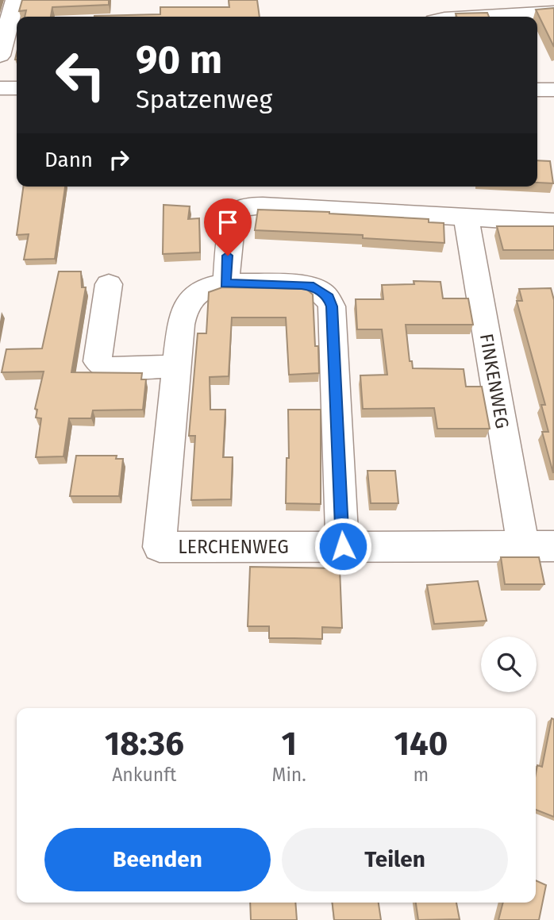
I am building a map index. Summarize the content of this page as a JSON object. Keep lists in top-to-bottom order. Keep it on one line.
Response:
{"streets":{"street":["FINKENWEG","LERCHENWEG"]},"crossings":[["FINKENWEG","LERCHENWEG"]],"page":{"turn":["90 m","Spatzenweg"],"then":"Dann","eta":["18:36","Ankunft","1","Min.","140","m"],"buttons":["Beenden","Teilen"]}}
